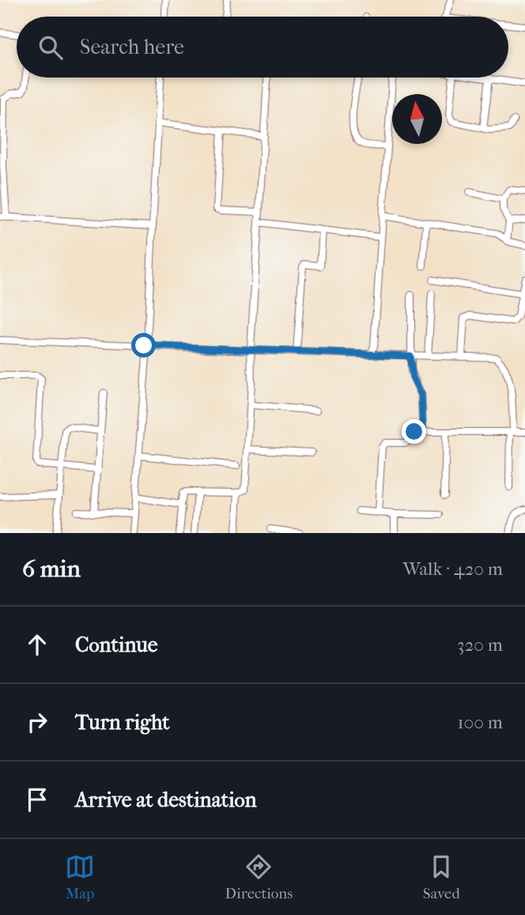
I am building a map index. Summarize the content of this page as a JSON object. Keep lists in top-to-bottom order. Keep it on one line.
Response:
{"north":"top","page":{"search":"Search here","heading":["6 min","Walk · 420 m"],"list":[["Continue","320 m"],["Turn right","100 m"],"Arrive at destination"],"nav":["Map","Directions","Saved"]}}
